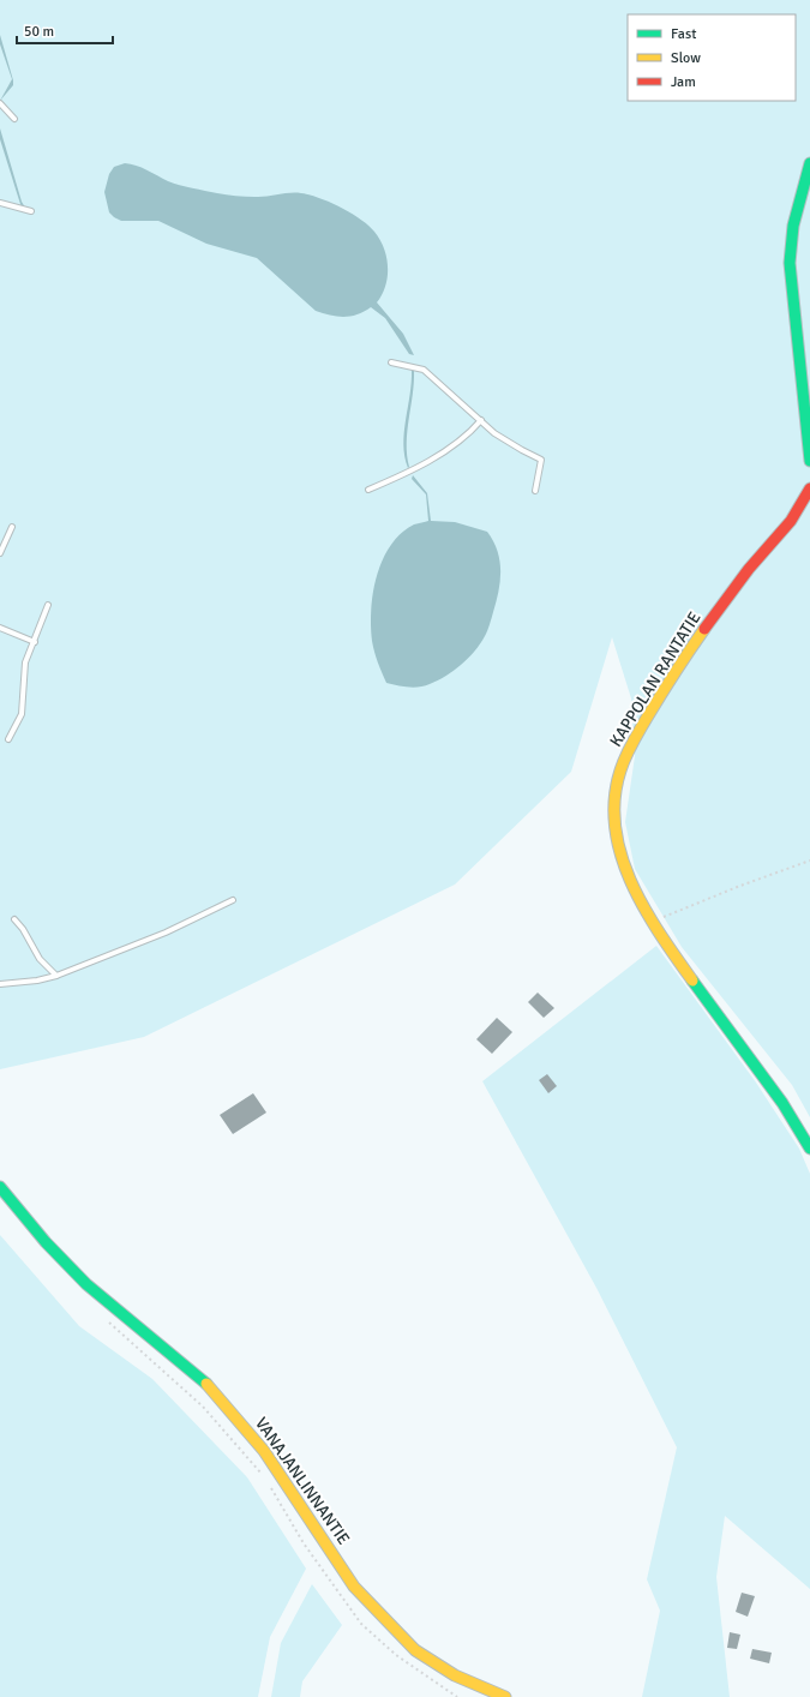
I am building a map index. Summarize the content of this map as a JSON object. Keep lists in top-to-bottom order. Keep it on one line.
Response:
{"streets":{"street":["KAPPOLAN RANTATIE","VANAJANLINNANTIE"]},"legend":["Fast","Slow","Jam"],"scale_bar":"50 m"}
